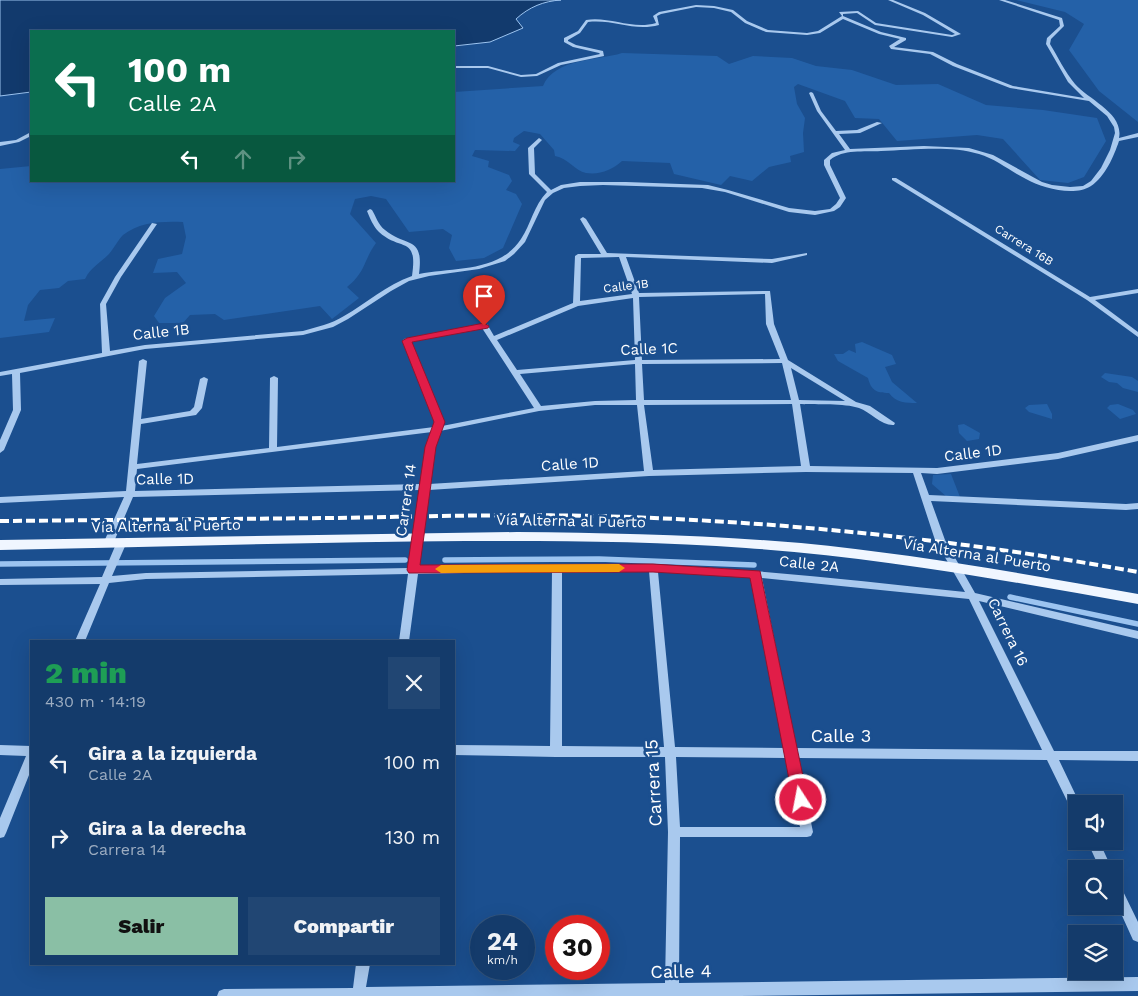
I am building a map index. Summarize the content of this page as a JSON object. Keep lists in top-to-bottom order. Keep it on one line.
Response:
{"streets":{"main road":["Vía Alterna al Puerto"],"street":["Carrera 16B","Calle 1B","Calle 1C","Calle 1D","Carrera 14","Calle 2A","Carrera 16","Calle 3","Carrera 15","Calle 4"]},"crossings":[["Calle 1B","Calle 1C"],["Calle 1D","Carrera 14"],["Calle 1D","Carrera 16"],["Carrera 14","Vía Alterna al Puerto"],["Carrera 14","Calle 2A"],["Vía Alterna al Puerto","Carrera 16"],["Calle 2A","Carrera 16"],["Calle 2A","Carrera 15"],["Carrera 16","Calle 3"],["Calle 3","Carrera 15"],["Carrera 15","Calle 4"]],"page":{"turn":["100 m","Calle 2A"],"heading":["2 min","430 m · 14:19"],"list":[{"name":"Gira a la izquierda","note":"Calle 2A","value":"100 m"},{"name":"Gira a la derecha","note":"Carrera 14","value":"130 m"}],"buttons":["Salir","Compartir"],"speed":"24 km/h","limit":"30"}}
